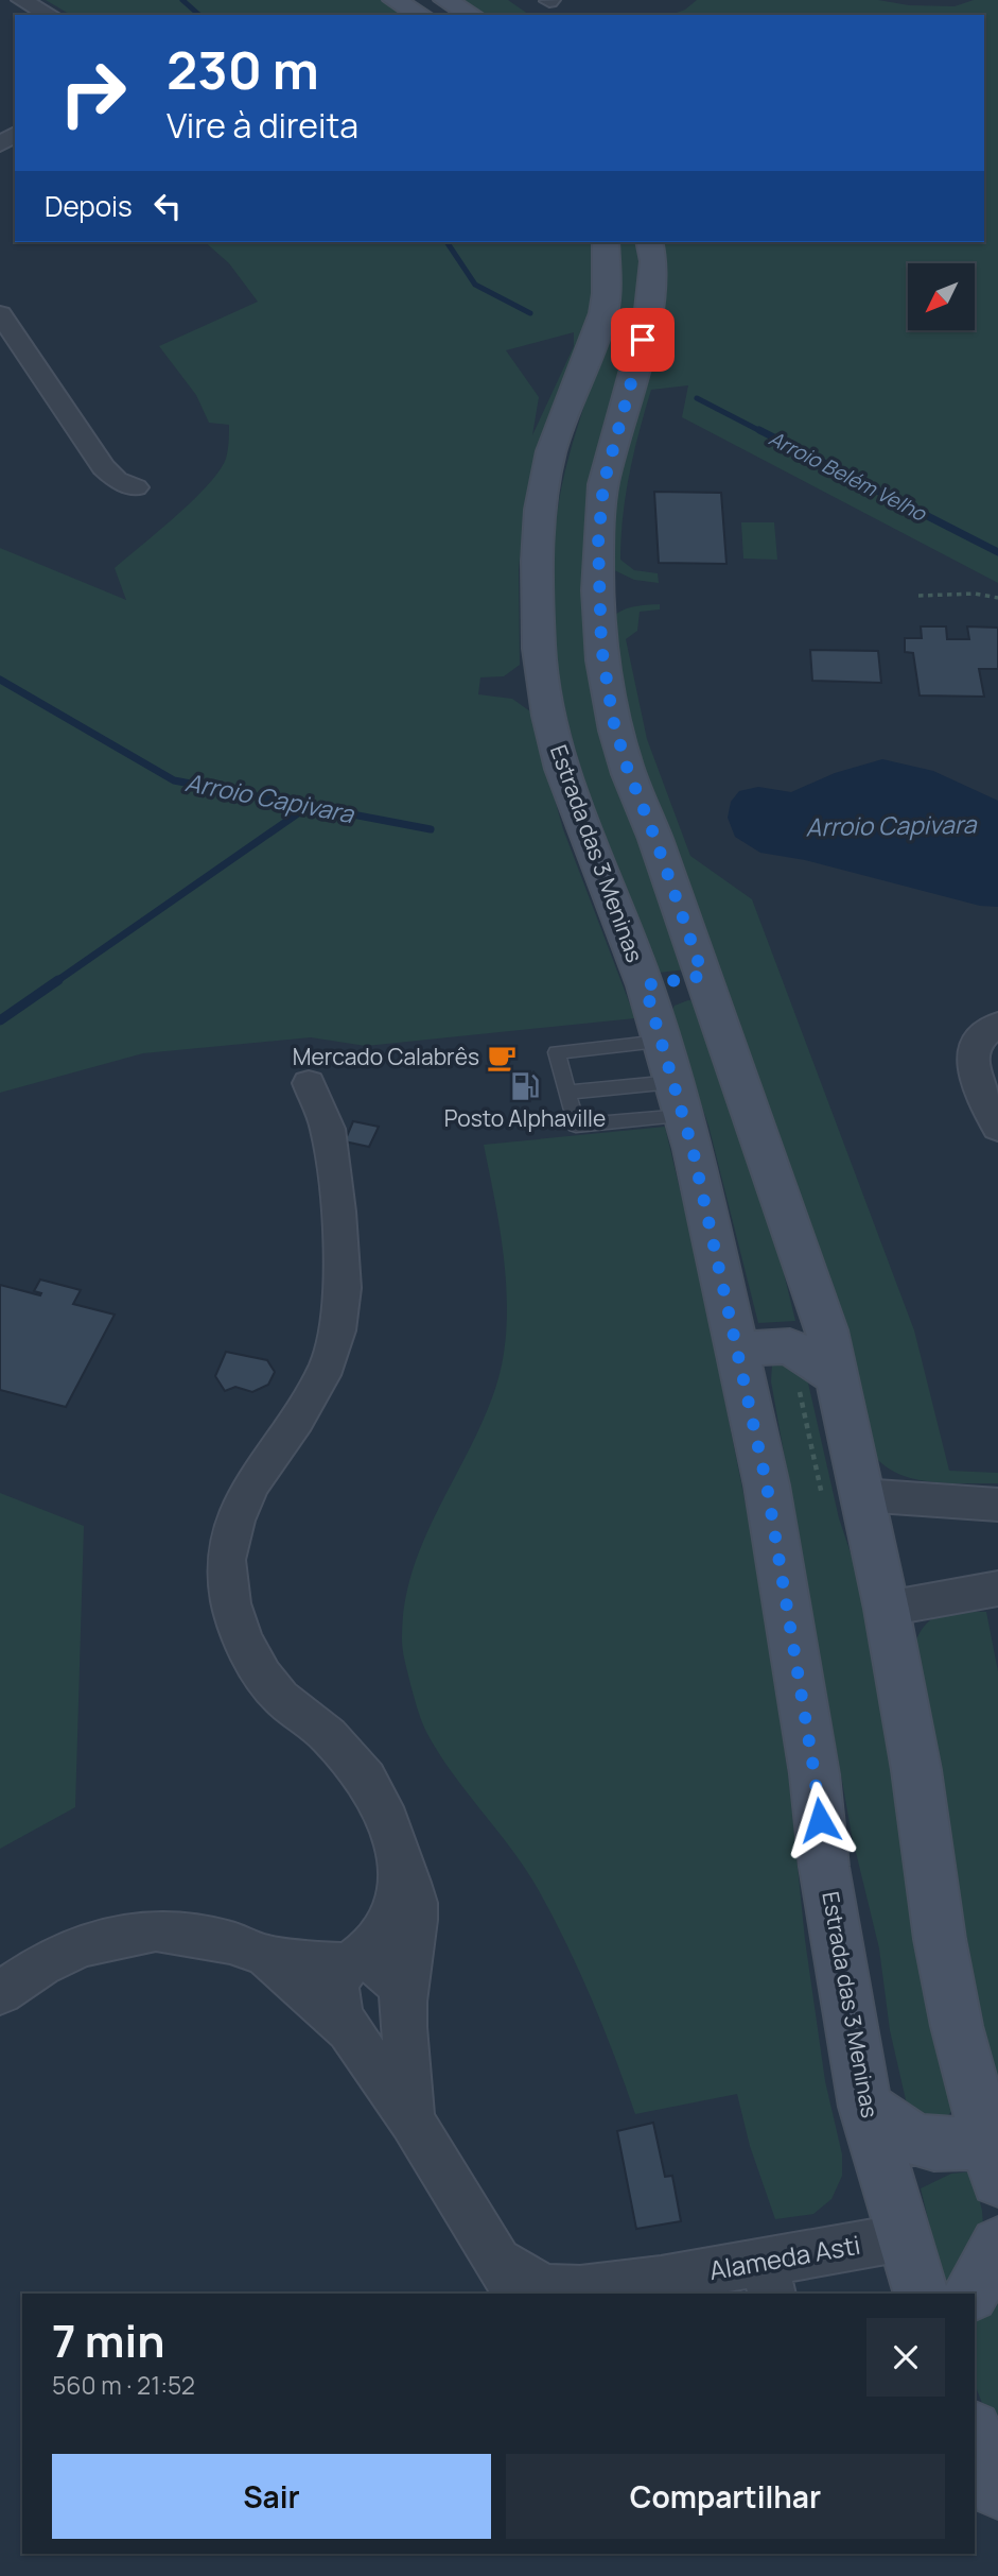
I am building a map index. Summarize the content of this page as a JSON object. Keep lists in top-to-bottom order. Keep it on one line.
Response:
{"streets":{"main road":["Estrada das 3 Meninas"],"street":["Alameda Asti"]},"crossings":[["Estrada das 3 Meninas","Alameda Asti"]],"water":["Arroio Belém Velho","Arroio Capivara"],"places":{"cafe":["Mercado Calabrês"],"fuel station":["Posto Alphaville"]},"north":"bottom left","page":{"turn":["230 m","Vire à direita"],"then":"Depois","heading":["7 min","560 m · 21:52"],"buttons":["Sair","Compartilhar"]}}
